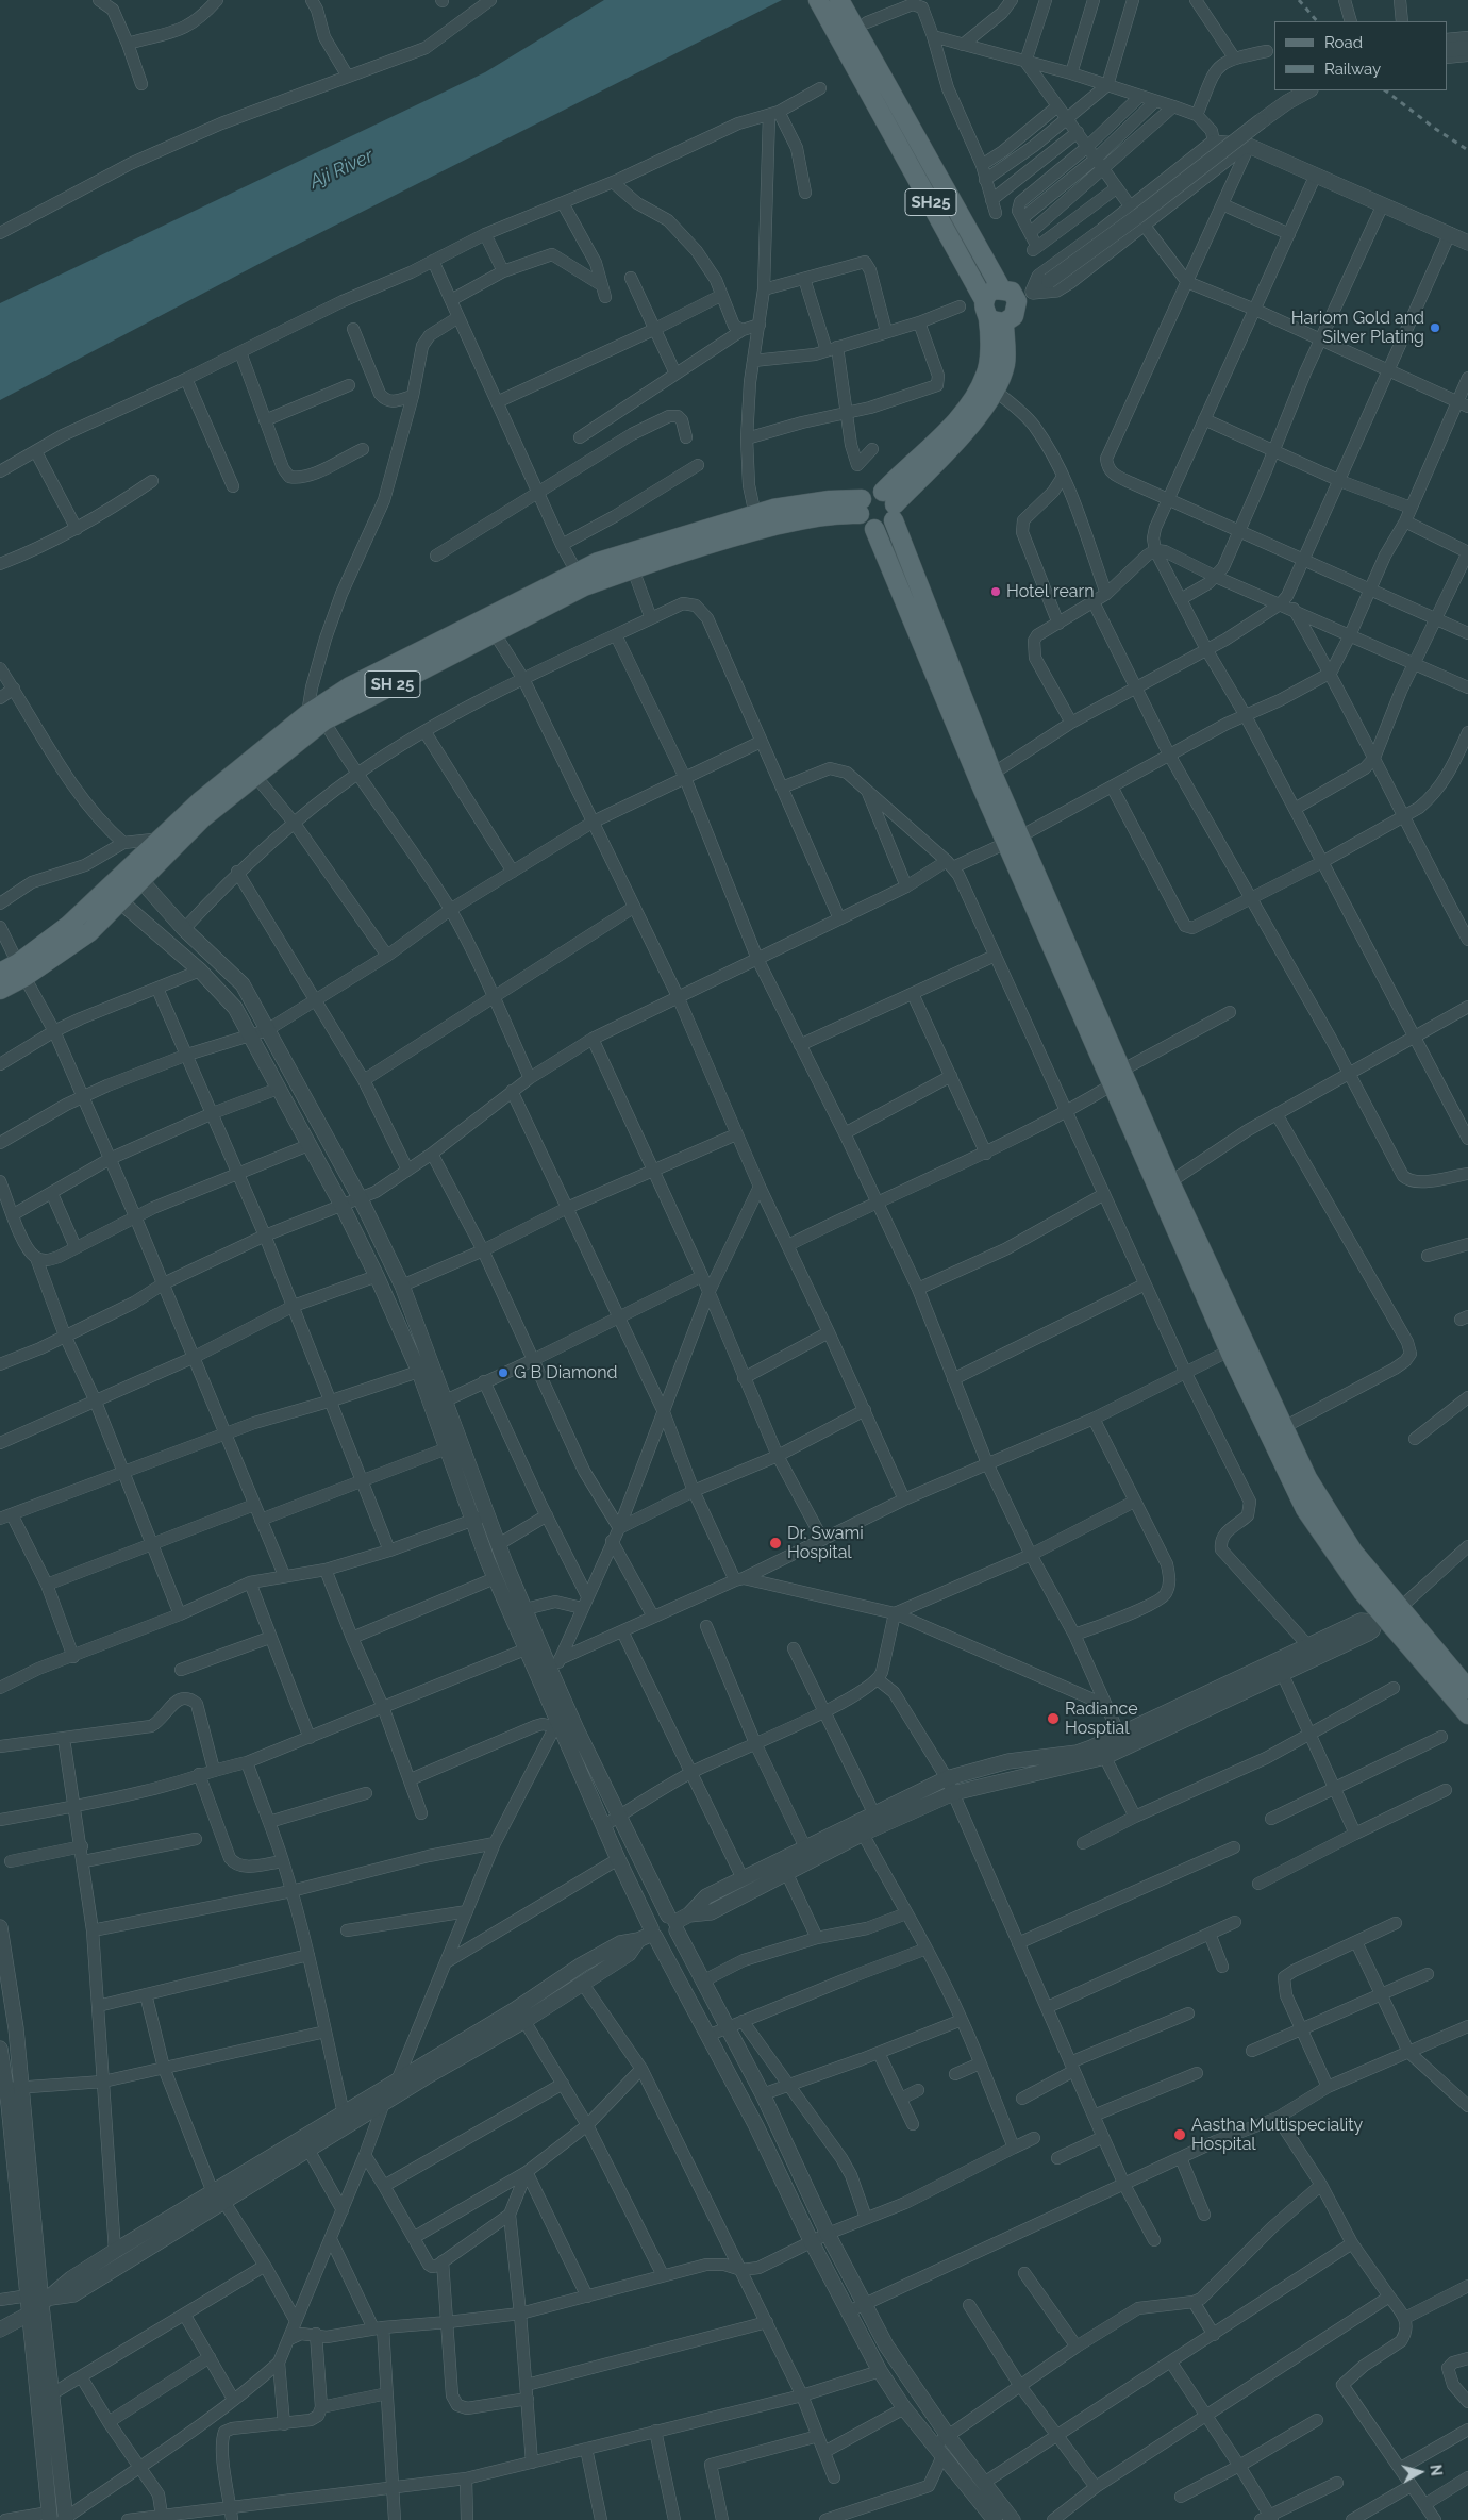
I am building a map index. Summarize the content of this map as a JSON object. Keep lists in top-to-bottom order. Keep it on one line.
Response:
{"streets":{"main road":["SH25","SH 25"]},"crossings":[["SH25","SH 25"]],"water":["Aji River"],"places":["Hariom Gold and Silver Plating","Hotel rearn","G B Diamond","Dr. Swami Hospital","Radiance Hosptial","Aastha Multispeciality Hospital"],"legend":["Road","Railway"],"north":"right"}
